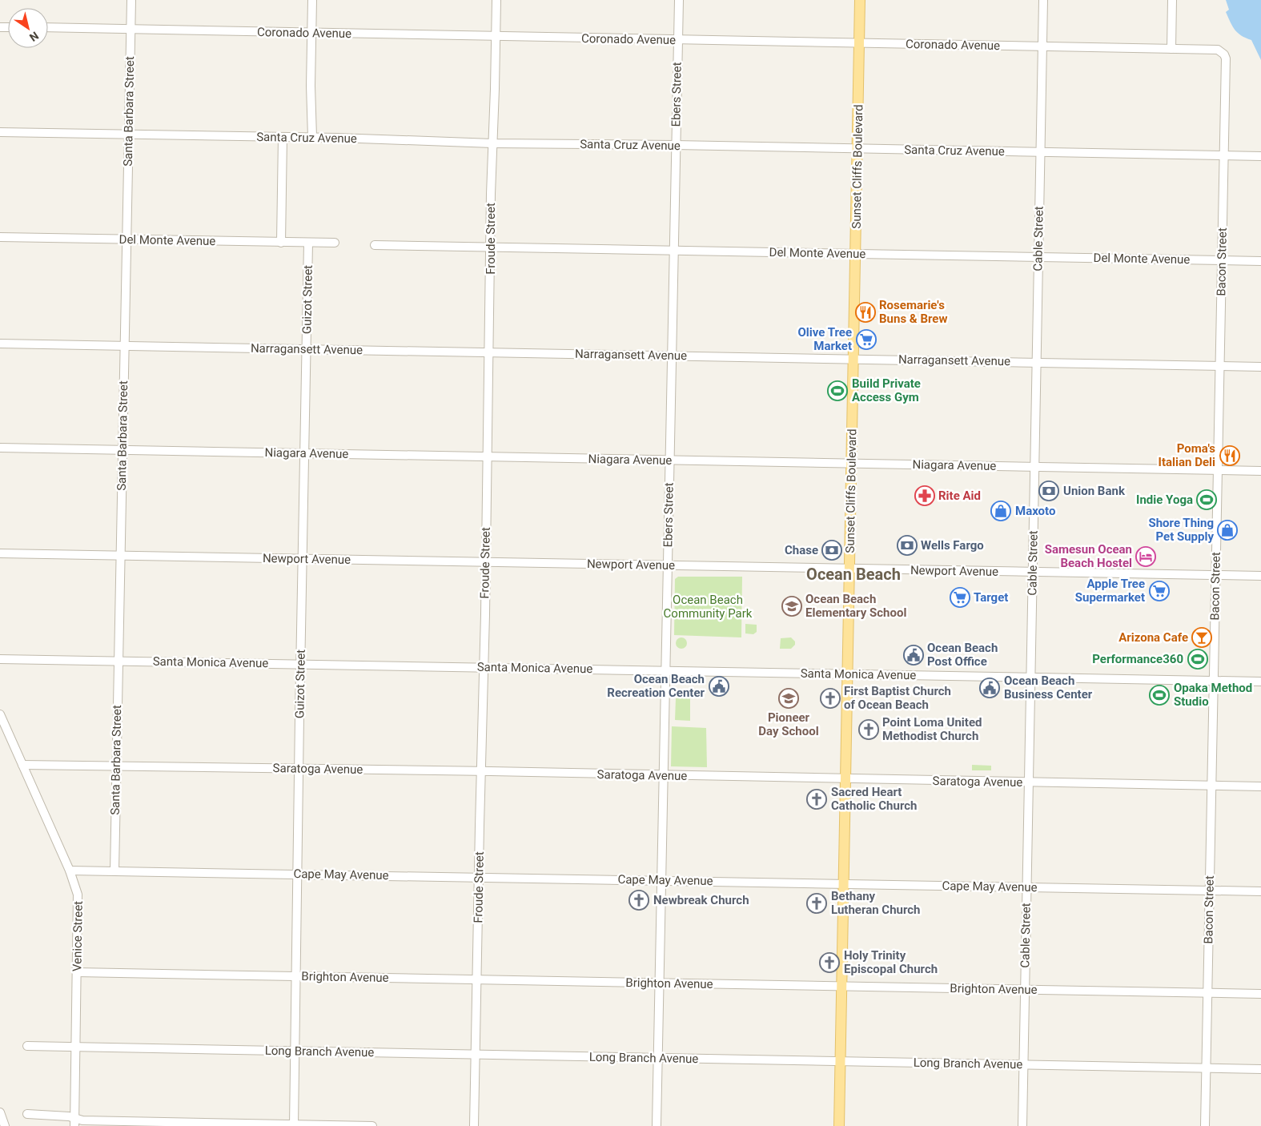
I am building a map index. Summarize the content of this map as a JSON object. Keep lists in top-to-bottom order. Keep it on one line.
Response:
{"streets":{"main road":["Sunset Cliffs Boulevard"],"street":["Coronado Avenue","Ebers Street","Santa Barbara Street","Santa Cruz Avenue","Froude Street","Cable Street","Del Monte Avenue","Bacon Street","Guizot Street","Narragansett Avenue","Niagara Avenue","Newport Avenue","Santa Monica Avenue","Saratoga Avenue","Cape May Avenue","Venice Street","Brighton Avenue","Long Branch Avenue"]},"crossings":[["Coronado Avenue","Ebers Street"],["Coronado Avenue","Santa Barbara Street"],["Coronado Avenue","Sunset Cliffs Boulevard"],["Coronado Avenue","Froude Street"],["Coronado Avenue","Cable Street"],["Coronado Avenue","Bacon Street"],["Ebers Street","Santa Cruz Avenue"],["Ebers Street","Del Monte Avenue"],["Ebers Street","Narragansett Avenue"],["Ebers Street","Niagara Avenue"],["Ebers Street","Newport Avenue"],["Ebers Street","Santa Monica Avenue"],["Ebers Street","Saratoga Avenue"],["Ebers Street","Cape May Avenue"],["Ebers Street","Brighton Avenue"],["Ebers Street","Long Branch Avenue"],["Santa Barbara Street","Santa Cruz Avenue"],["Santa Barbara Street","Del Monte Avenue"],["Santa Barbara Street","Narragansett Avenue"],["Santa Barbara Street","Niagara Avenue"],["Santa Barbara Street","Newport Avenue"],["Santa Barbara Street","Santa Monica Avenue"],["Santa Barbara Street","Saratoga Avenue"],["Santa Barbara Street","Cape May Avenue"],["Santa Cruz Avenue","Sunset Cliffs Boulevard"],["Santa Cruz Avenue","Froude Street"],["Santa Cruz Avenue","Cable Street"],["Santa Cruz Avenue","Bacon Street"],["Sunset Cliffs Boulevard","Del Monte Avenue"],["Sunset Cliffs Boulevard","Narragansett Avenue"],["Sunset Cliffs Boulevard","Niagara Avenue"],["Sunset Cliffs Boulevard","Newport Avenue"],["Sunset Cliffs Boulevard","Santa Monica Avenue"],["Sunset Cliffs Boulevard","Saratoga Avenue"],["Sunset Cliffs Boulevard","Cape May Avenue"],["Sunset Cliffs Boulevard","Brighton Avenue"],["Sunset Cliffs Boulevard","Long Branch Avenue"],["Froude Street","Del Monte Avenue"],["Froude Street","Narragansett Avenue"],["Froude Street","Niagara Avenue"],["Froude Street","Newport Avenue"],["Froude Street","Santa Monica Avenue"],["Froude Street","Saratoga Avenue"],["Froude Street","Cape May Avenue"],["Froude Street","Brighton Avenue"],["Froude Street","Long Branch Avenue"],["Cable Street","Del Monte Avenue"],["Cable Street","Narragansett Avenue"],["Cable Street","Niagara Avenue"],["Cable Street","Newport Avenue"],["Cable Street","Santa Monica Avenue"],["Cable Street","Saratoga Avenue"],["Cable Street","Cape May Avenue"],["Cable Street","Brighton Avenue"],["Cable Street","Long Branch Avenue"],["Del Monte Avenue","Bacon Street"],["Del Monte Avenue","Guizot Street"],["Bacon Street","Narragansett Avenue"],["Bacon Street","Niagara Avenue"],["Bacon Street","Newport Avenue"],["Bacon Street","Santa Monica Avenue"],["Bacon Street","Saratoga Avenue"],["Bacon Street","Cape May Avenue"],["Bacon Street","Brighton Avenue"],["Bacon Street","Long Branch Avenue"],["Guizot Street","Narragansett Avenue"],["Guizot Street","Niagara Avenue"],["Guizot Street","Newport Avenue"],["Guizot Street","Santa Monica Avenue"],["Guizot Street","Saratoga Avenue"],["Guizot Street","Cape May Avenue"],["Guizot Street","Brighton Avenue"],["Guizot Street","Long Branch Avenue"],["Saratoga Avenue","Venice Street"],["Cape May Avenue","Venice Street"],["Venice Street","Brighton Avenue"],["Venice Street","Long Branch Avenue"]],"districts":["Ocean Beach"],"parks":["Ocean Beach Community Park"],"places":{"restaurant":["Rosemarie's Buns & Brew","Poma's Italian Deli"],"supermarket":["Olive Tree Market","Apple Tree Supermarket","Target"],"sports":["Build Private Access Gym","Indie Yoga","Performance360","Opaka Method Studio"],"bank":["Union Bank","Wells Fargo","Chase"],"pharmacy":["Rite Aid"],"shop":["Maxoto","Shore Thing Pet Supply"],"hotel":["Samesun Ocean Beach Hostel"],"school or university":["Ocean Beach Elementary School","Pioneer Day School"],"bar":["Arizona Cafe"],"public building":["Ocean Beach Post Office","Ocean Beach Recreation Center","Ocean Beach Business Center"],"church":["First Baptist Church of Ocean Beach","Point Loma United Methodist Church","Sacred Heart Catholic Church","Newbreak Church","Bethany Lutheran Church","Holy Trinity Episcopal Church"]},"north":"bottom right"}
